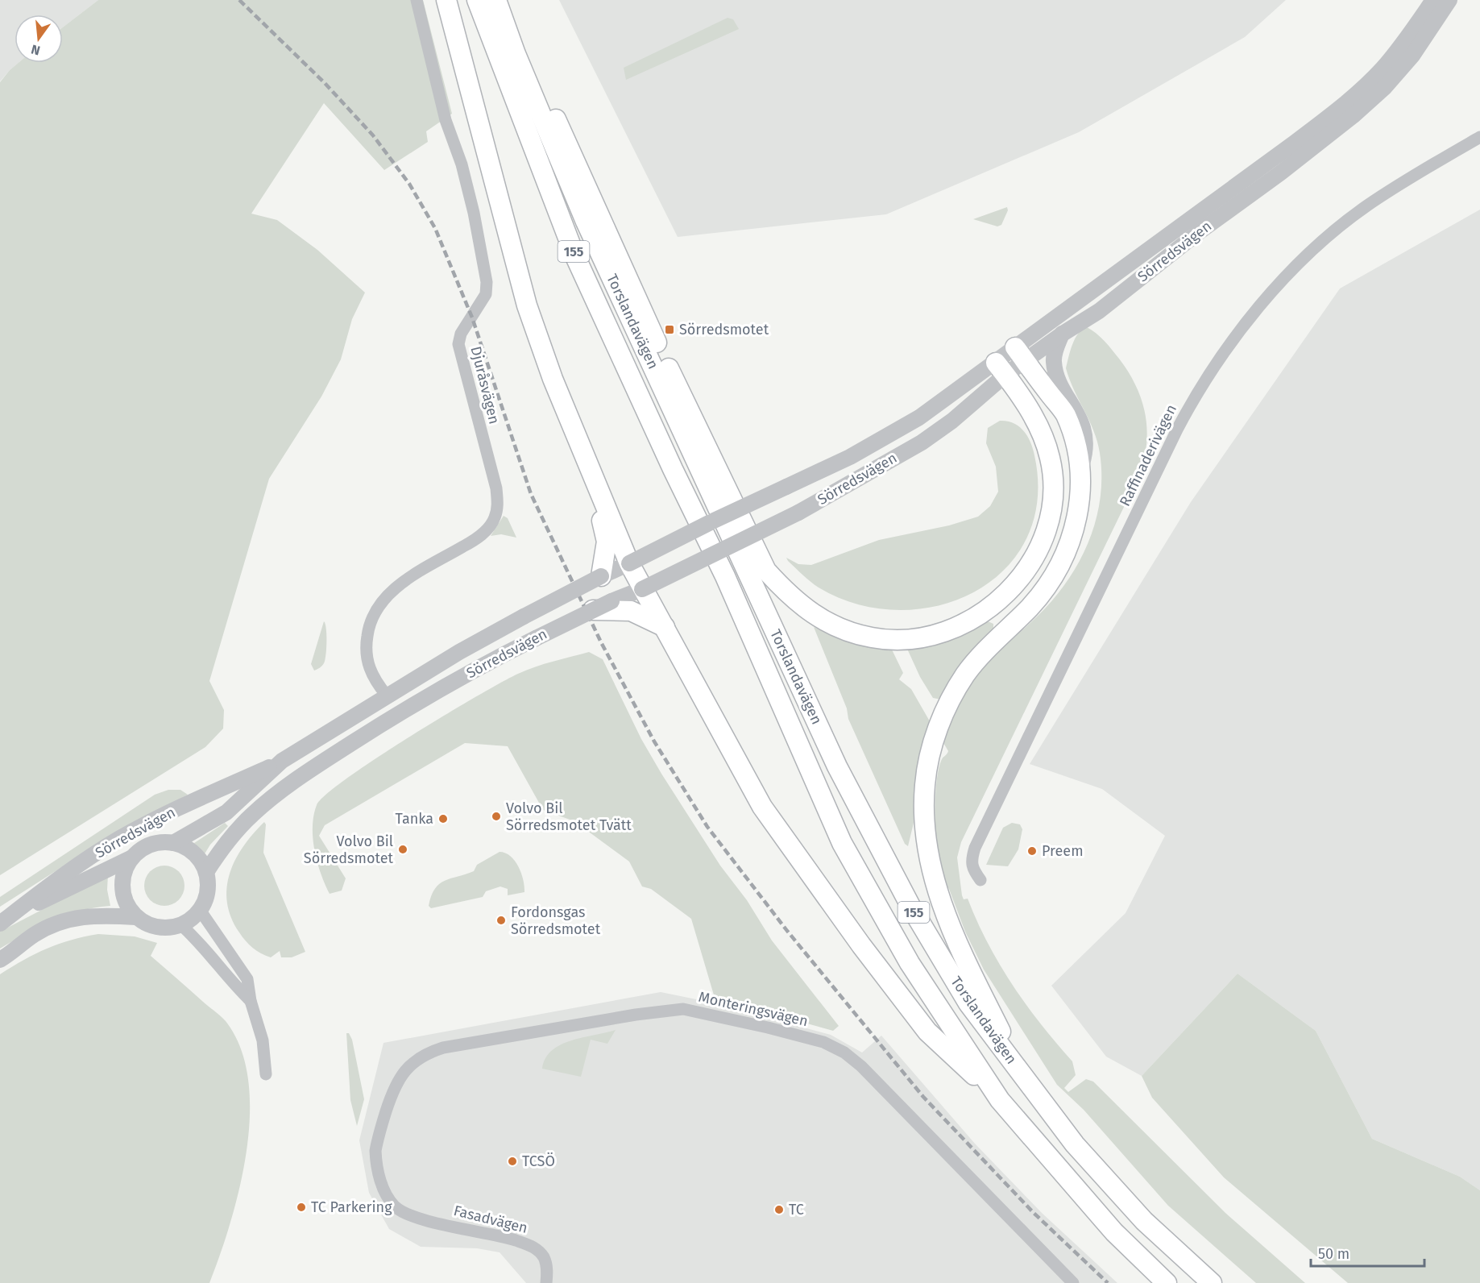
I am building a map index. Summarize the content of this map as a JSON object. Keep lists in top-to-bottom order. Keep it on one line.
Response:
{"streets":{"main road":["155","Torslandavägen"],"street":["Sörredsvägen","Djuråsvägen","Raffinaderivägen","Monteringsvägen","Fasadvägen"]},"crossings":[["Sörredsvägen","Djuråsvägen"],["Monteringsvägen","Fasadvägen"]],"places":{"transit":["Sörredsmotet"],"other":["Volvo Bil Sörredsmotet Tvätt","Tanka","Volvo Bil Sörredsmotet","Preem","Fordonsgas Sörredsmotet","TCSÖ","TC Parkering","TC"]},"scale_bar":"50 m","north":"bottom"}
